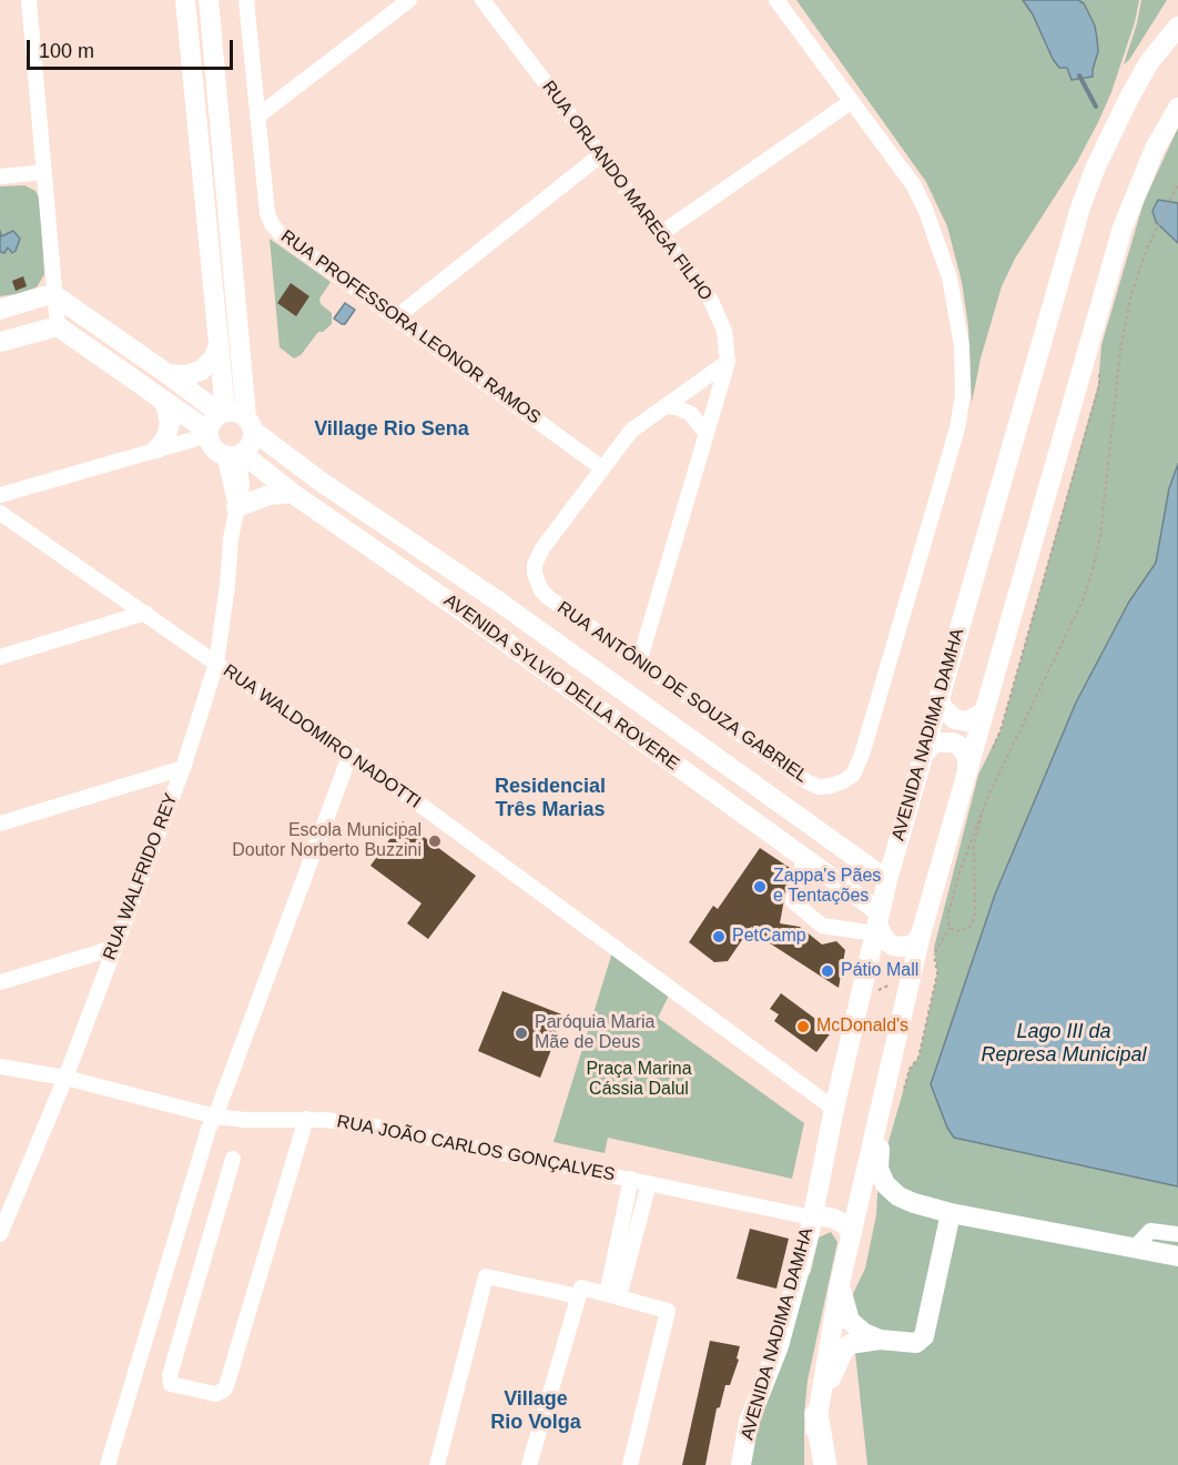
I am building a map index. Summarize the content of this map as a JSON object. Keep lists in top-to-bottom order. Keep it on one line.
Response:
{"streets":{"main road":["AVENIDA SYLVIO DELLA ROVERE","AVENIDA NADIMA DAMHA"],"street":["RUA ORLANDO MAREGA FILHO","RUA PROFESSORA LEONOR RAMOS","RUA ANTÔNIO DE SOUZA GABRIEL","RUA WALDOMIRO NADOTTI","RUA WALFRIDO REY","RUA JOÃO CARLOS GONÇALVES"]},"crossings":[["RUA ORLANDO MAREGA FILHO","RUA ANTÔNIO DE SOUZA GABRIEL"],["RUA PROFESSORA LEONOR RAMOS","RUA ANTÔNIO DE SOUZA GABRIEL"],["AVENIDA SYLVIO DELLA ROVERE","AVENIDA NADIMA DAMHA"],["AVENIDA SYLVIO DELLA ROVERE","RUA WALFRIDO REY"],["AVENIDA NADIMA DAMHA","RUA WALDOMIRO NADOTTI"],["AVENIDA NADIMA DAMHA","RUA JOÃO CARLOS GONÇALVES"],["RUA WALDOMIRO NADOTTI","RUA WALFRIDO REY"],["RUA WALFRIDO REY","RUA JOÃO CARLOS GONÇALVES"]],"districts":["Village Rio Sena","Residencial Três Marias","Village Rio Volga"],"water":["Lago III da Represa Municipal"],"parks":["Praça Marina Cássia Dalul"],"places":["Escola Municipal Doutor Norberto Buzzini","Zappa's Pães e Tentações","PetCamp","Pátio Mall","McDonald's","Paróquia Maria Mãe de Deus"],"scale_bar":"100 m"}
